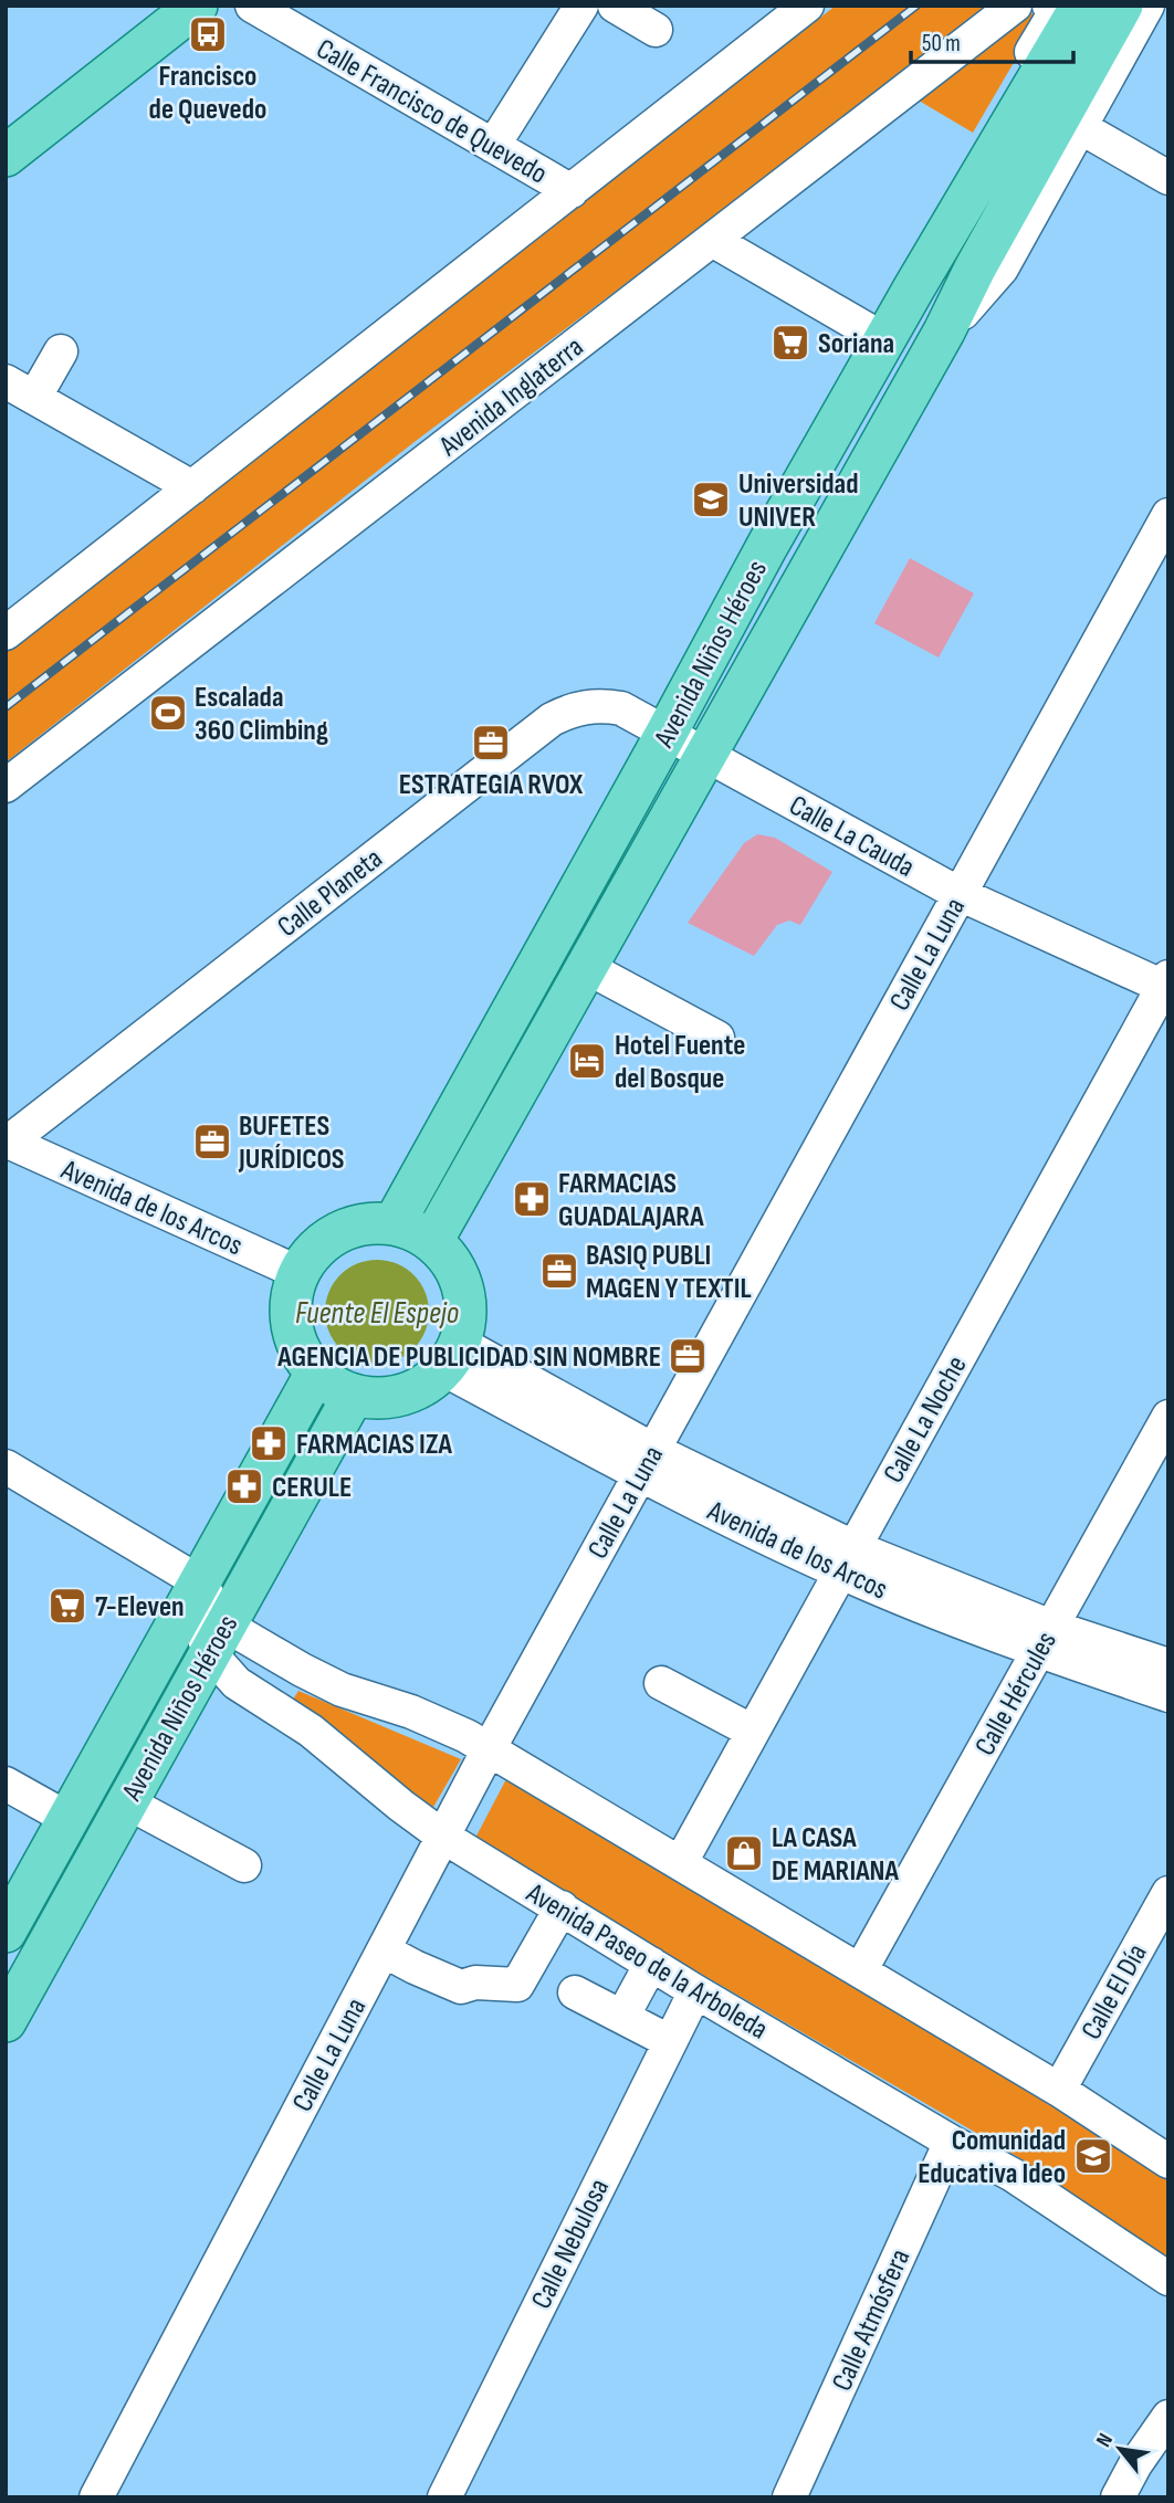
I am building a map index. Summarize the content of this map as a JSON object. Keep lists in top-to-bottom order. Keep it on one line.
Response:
{"streets":{"main road":["Avenida Niños Héroes"],"street":["Calle Francisco de Quevedo","Avenida Inglaterra","Calle La Cauda","Calle Planeta","Calle La Luna","Avenida de los Arcos","Calle La Noche","Calle Hércules","Avenida Paseo de la Arboleda","Calle El Día","Calle Nebulosa","Calle Atmósfera"]},"crossings":[["Avenida Niños Héroes","Calle La Cauda"],["Avenida Niños Héroes","Calle Planeta"],["Avenida Niños Héroes","Avenida de los Arcos"],["Avenida Niños Héroes","Avenida Paseo de la Arboleda"],["Calle La Cauda","Calle Planeta"],["Calle La Cauda","Calle La Luna"],["Calle La Cauda","Calle La Noche"],["Calle Planeta","Avenida de los Arcos"],["Calle La Luna","Avenida de los Arcos"],["Calle La Luna","Avenida Paseo de la Arboleda"],["Avenida de los Arcos","Calle La Noche"],["Avenida de los Arcos","Calle Hércules"],["Calle La Noche","Avenida Paseo de la Arboleda"],["Calle Hércules","Avenida Paseo de la Arboleda"],["Avenida Paseo de la Arboleda","Calle El Día"],["Avenida Paseo de la Arboleda","Calle Nebulosa"],["Avenida Paseo de la Arboleda","Calle Atmósfera"]],"water":["Fuente El Espejo"],"places":{"bus stop":["Francisco de Quevedo"],"supermarket":["Soriana","7-Eleven"],"school or university":["Universidad UNIVER","Comunidad Educativa Ideo"],"sports":["Escalada 360 Climbing"],"office":["ESTRATEGIA RVOX","BUFETES JURÍDICOS","BASIQ PUBLI MAGEN Y TEXTIL","AGENCIA DE PUBLICIDAD SIN NOMBRE"],"hotel":["Hotel Fuente del Bosque"],"pharmacy":["FARMACIAS GUADALAJARA","FARMACIAS IZA","CERULE"],"shop":["LA CASA DE MARIANA"]},"scale_bar":"50 m","north":"top left"}
